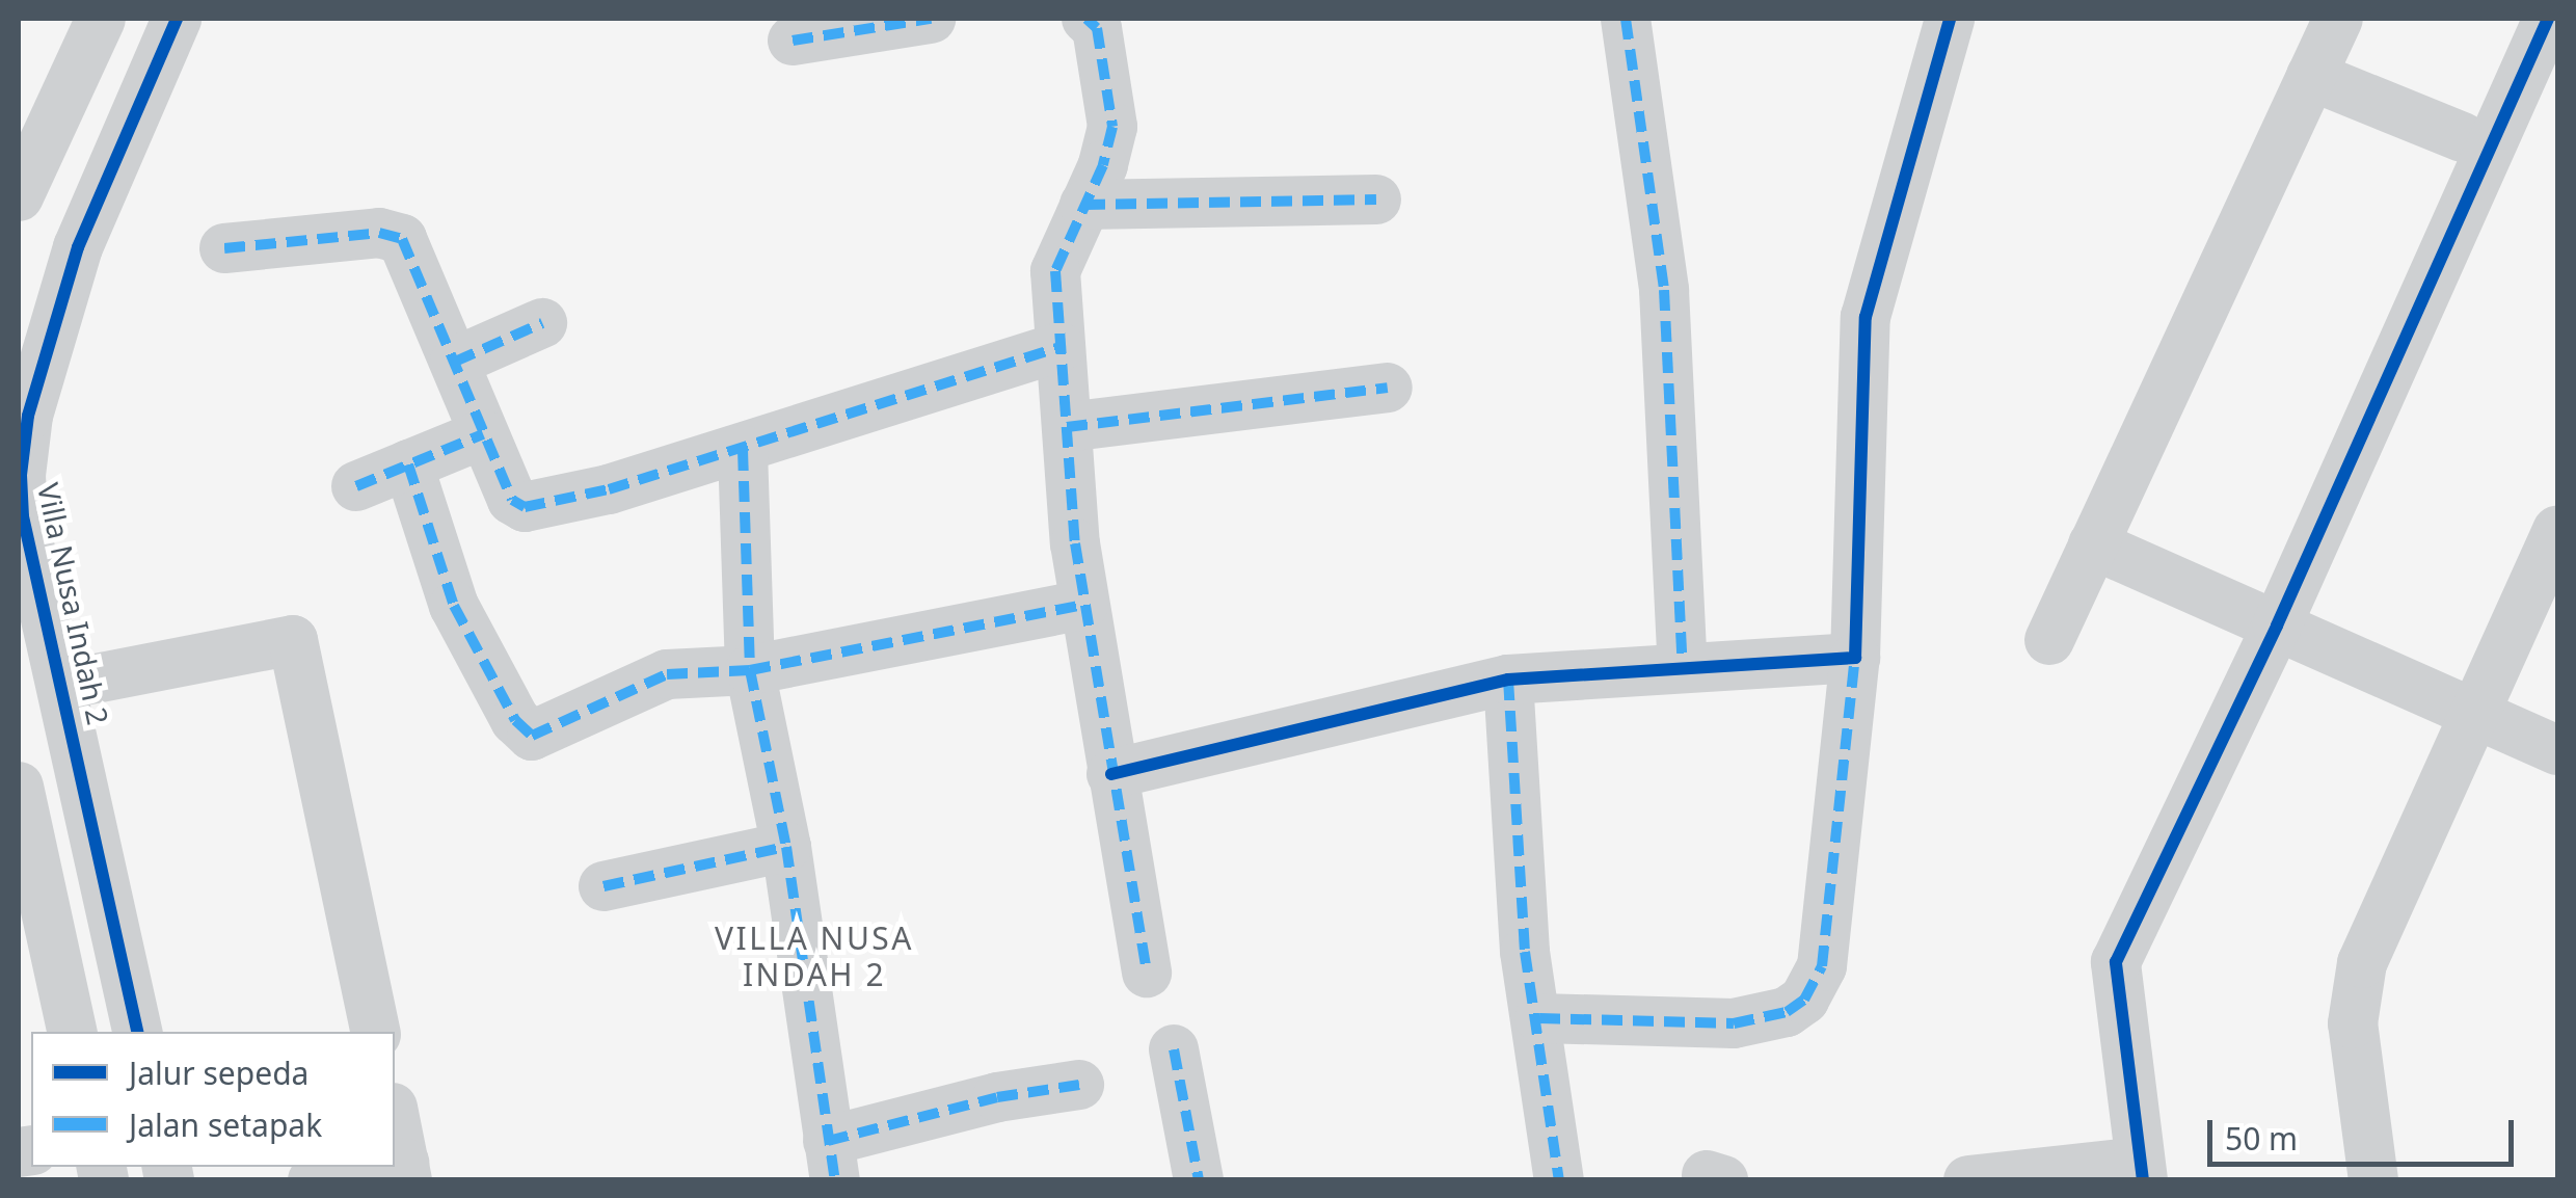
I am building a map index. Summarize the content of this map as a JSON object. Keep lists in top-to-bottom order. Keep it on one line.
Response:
{"streets":{"street":["Villa Nusa Indah 2"]},"districts":["VILLA NUSA INDAH 2"],"legend":["Jalur sepeda","Jalan setapak"],"scale_bar":"50 m"}
